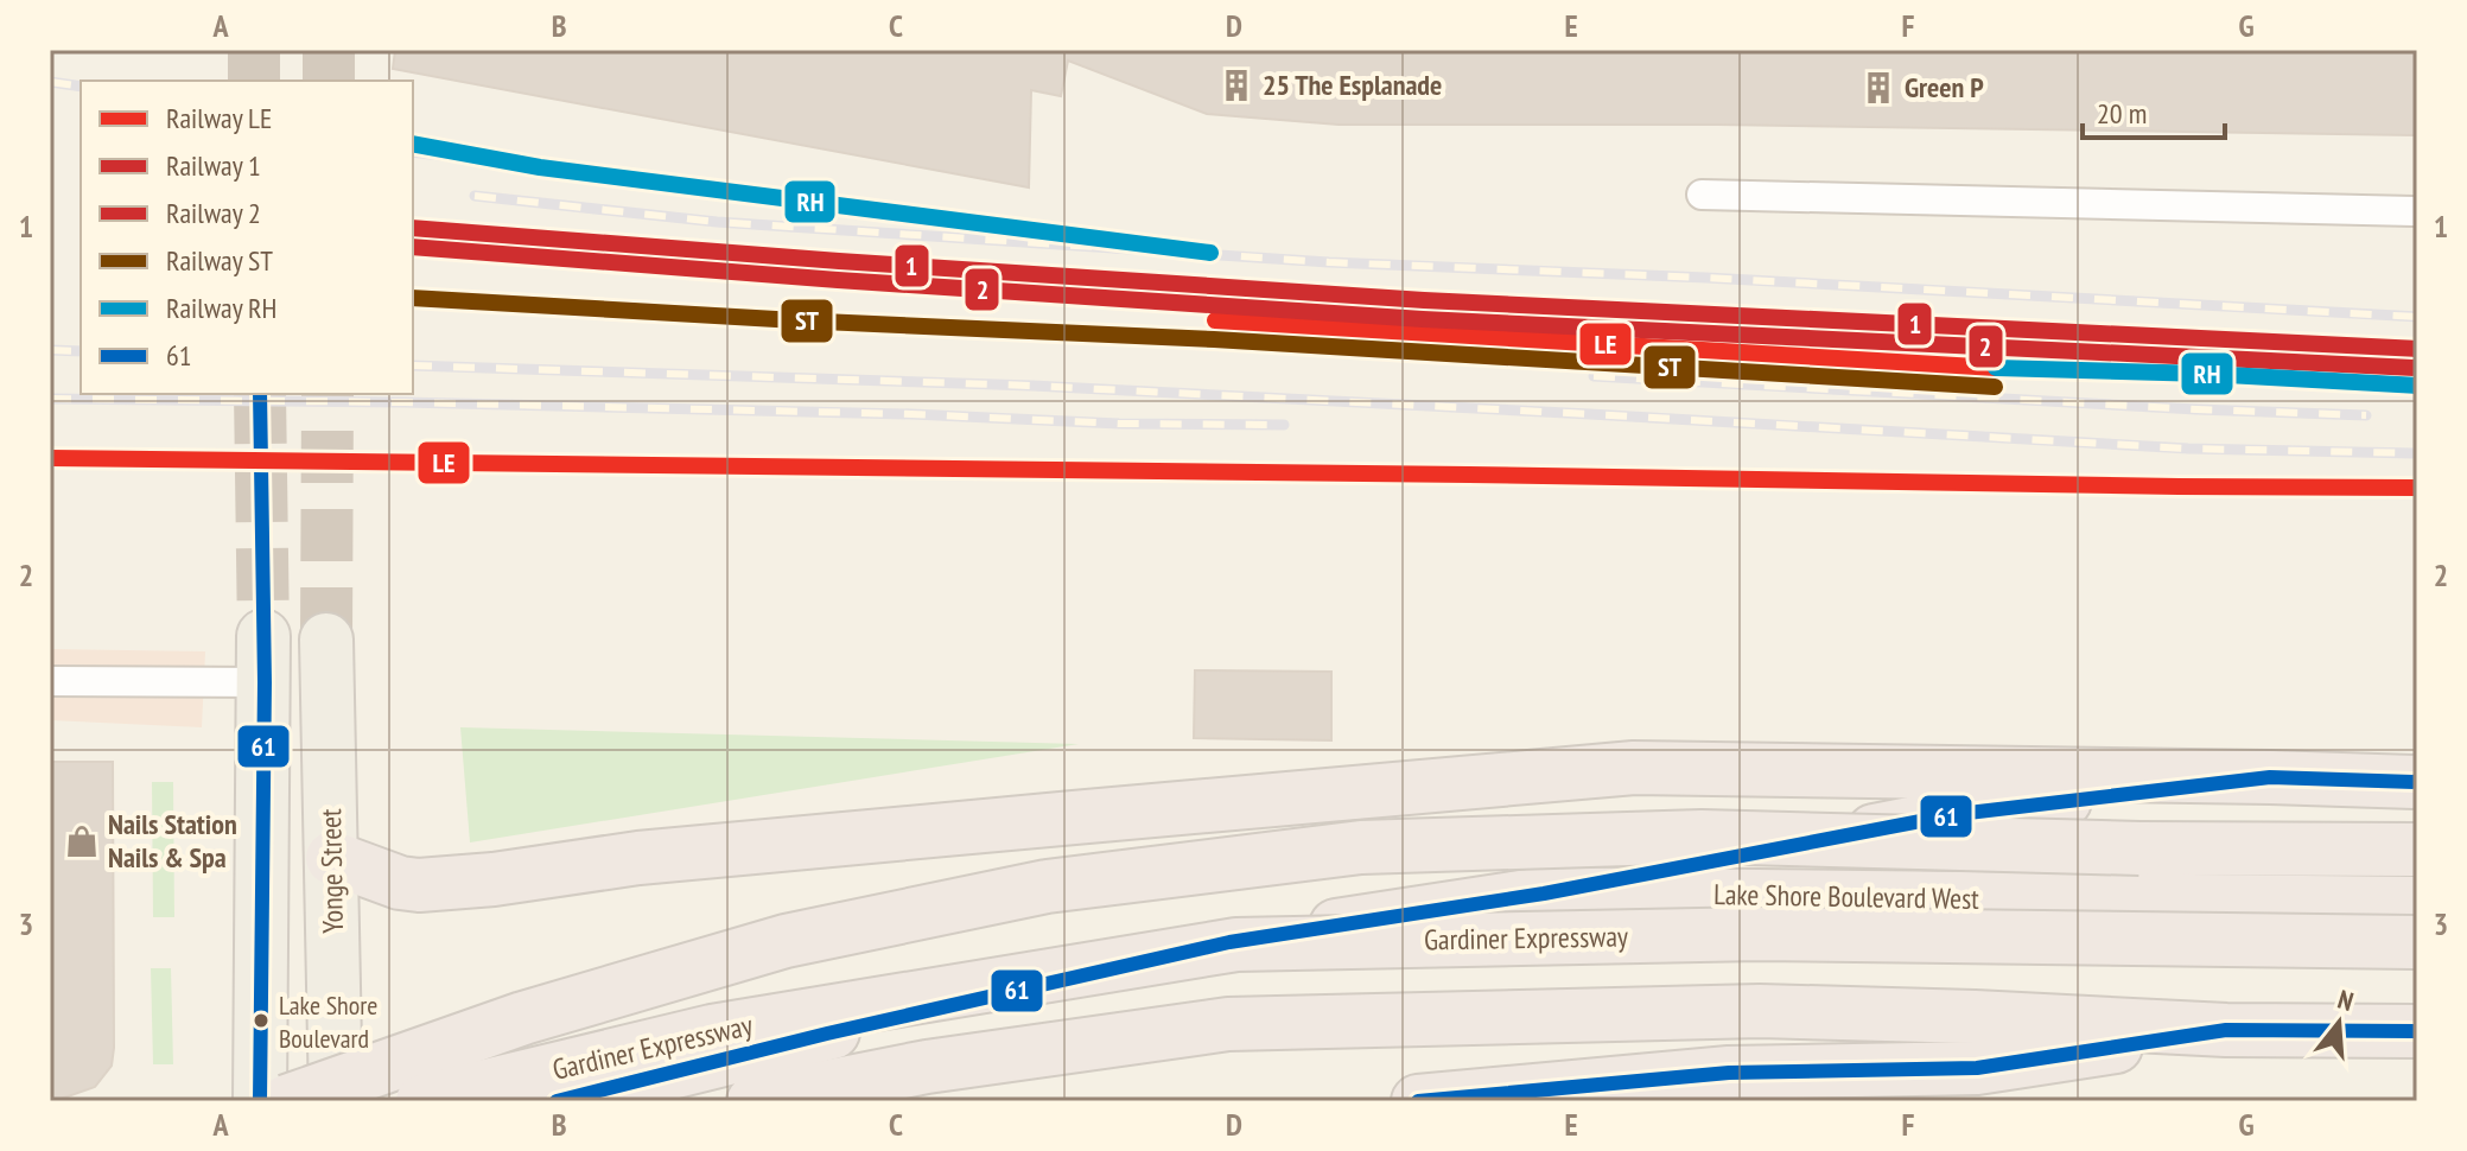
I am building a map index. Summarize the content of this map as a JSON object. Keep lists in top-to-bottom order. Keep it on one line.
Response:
{"streets":{"highway":["Lake Shore Boulevard West","Gardiner Expressway"],"main road":["Yonge Street"]},"places":{"building":["25 The Esplanade","Green P"],"shop":["Nails Station Nails & Spa"],"other":["Lake Shore Boulevard"]},"lines":["rail line RH","rail line 1","rail line 2","rail line ST","rail line LE","transit line 61"],"legend":["Railway LE","Railway 1","Railway 2","Railway ST","Railway RH","61"],"scale_bar":"20 m","north":"top","grid":{"columns":["A","B","C","D","E","F","G"],"rows":["1","2","3"]}}
